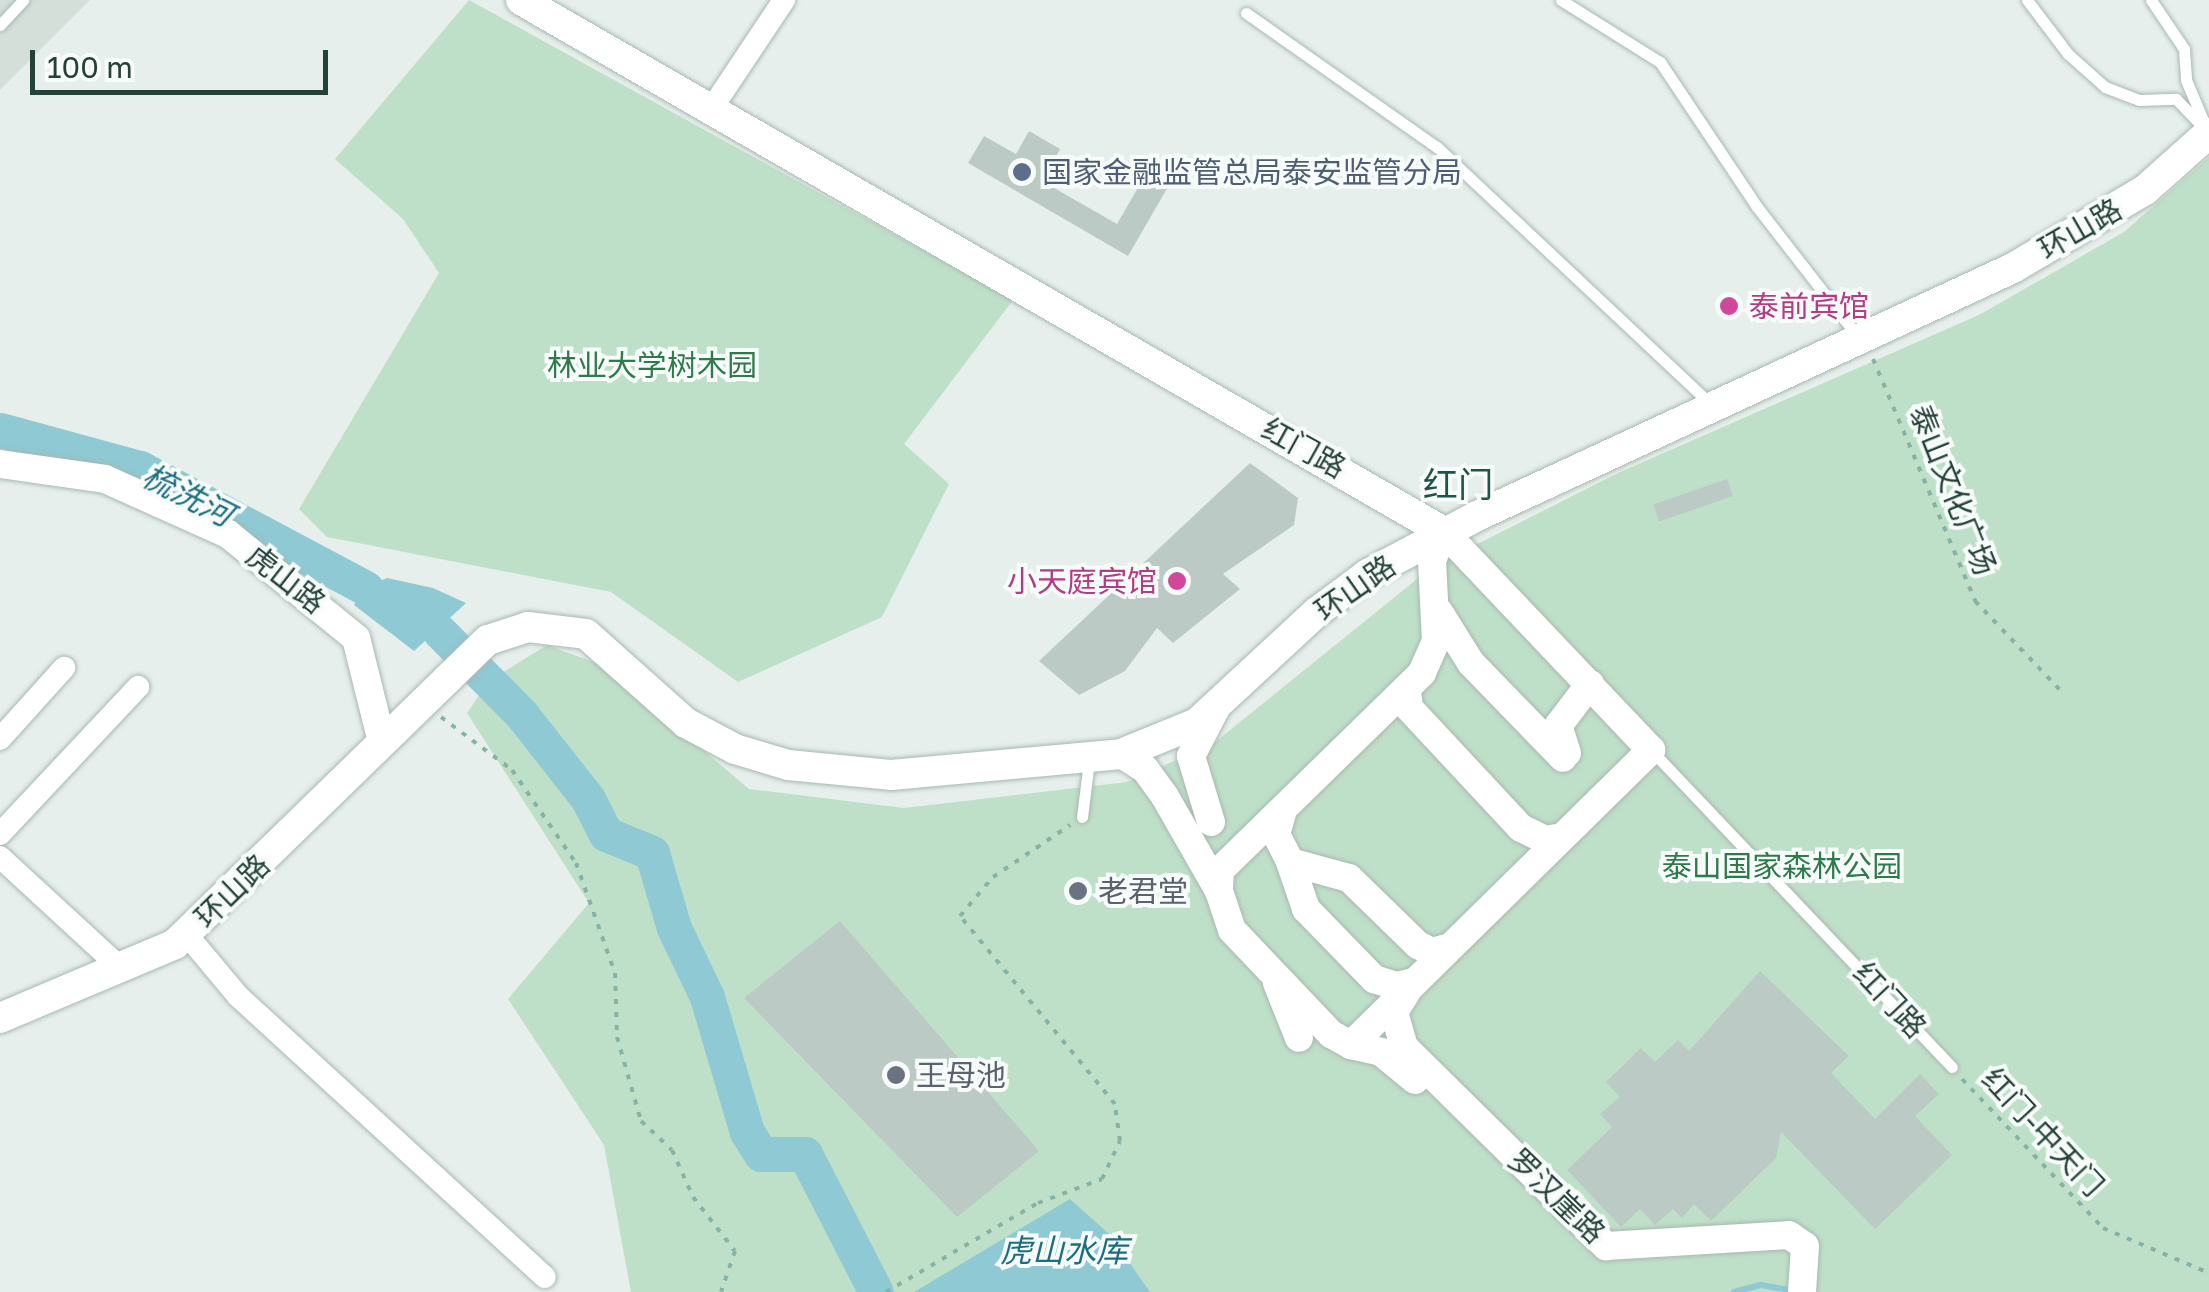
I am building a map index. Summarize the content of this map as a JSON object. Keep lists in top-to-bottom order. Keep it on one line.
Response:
{"streets":{"main road":["环山路","红门路"],"street":["虎山路","罗汉崖路"],"path":["泰山文化广场","红门-中天门"]},"crossings":[["环山路","红门路"],["环山路","泰山文化广场"],["环山路","虎山路"],["环山路","罗汉崖路"],["红门路","红门-中天门"]],"districts":["红门"],"water":["梳洗河","虎山水库"],"parks":["林业大学树木园","泰山国家森林公园"],"places":["国家金融监管总局泰安监管分局","泰前宾馆","小天庭宾馆","老君堂","王母池"],"scale_bar":"100 m"}
